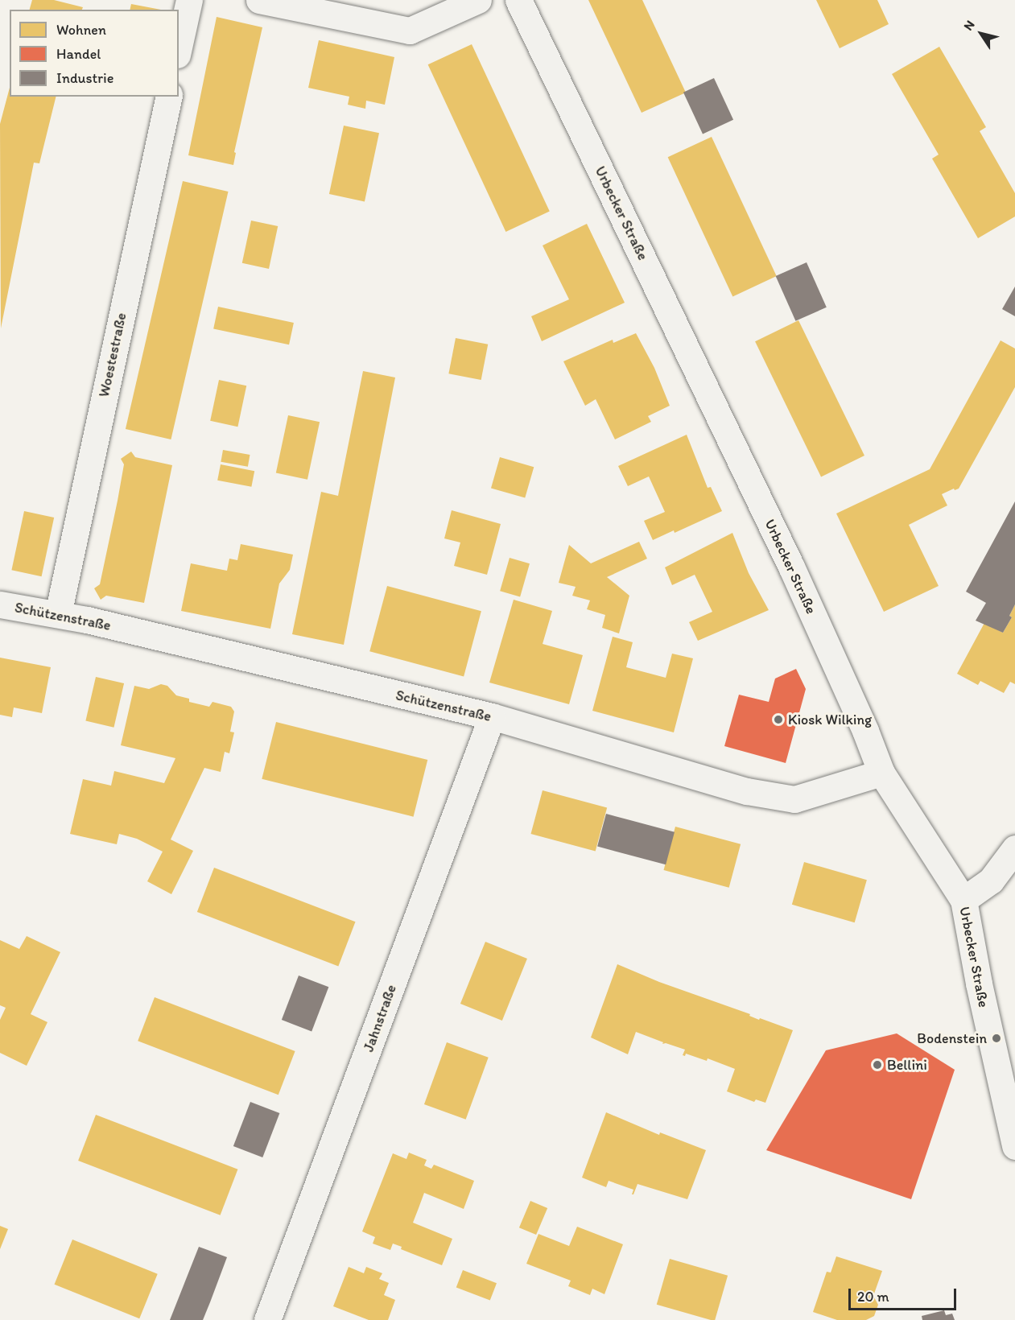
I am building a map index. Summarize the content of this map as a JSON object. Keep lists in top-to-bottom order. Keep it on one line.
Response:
{"streets":{"street":["Urbecker Straße","Woestestraße","Schützenstraße","Jahnstraße"]},"crossings":[["Urbecker Straße","Schützenstraße"],["Woestestraße","Schützenstraße"],["Schützenstraße","Jahnstraße"]],"places":["Kiosk Wilking","Bodenstein","Bellini"],"legend":["Wohnen","Handel","Industrie"],"scale_bar":"20 m","north":"top left"}
